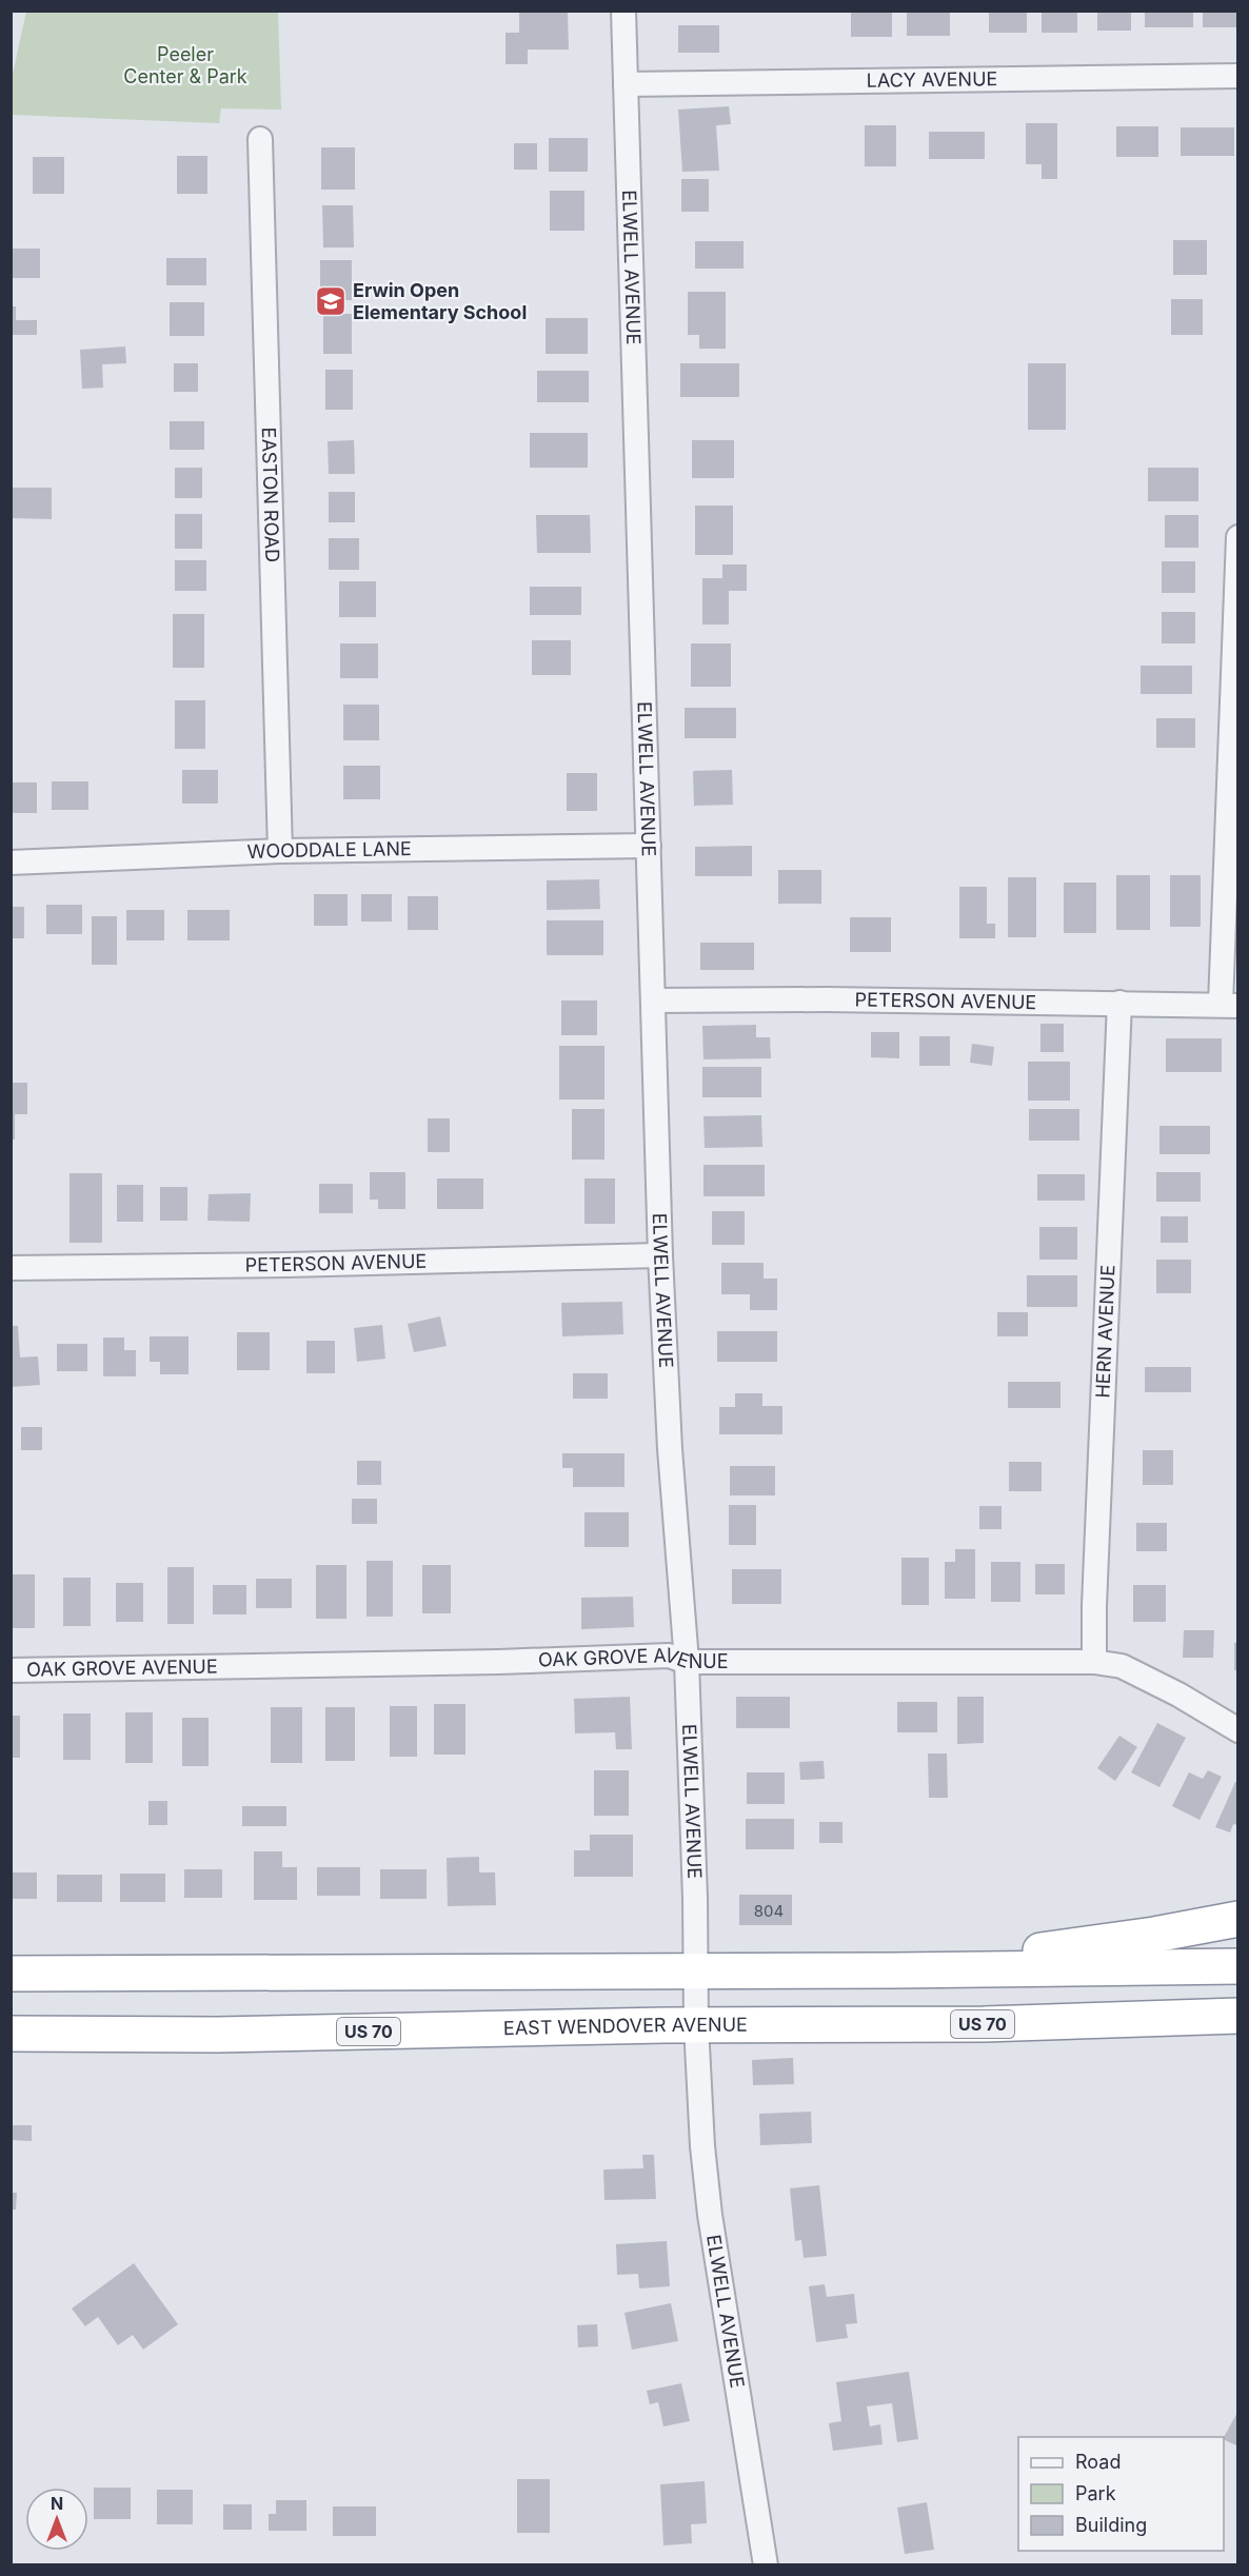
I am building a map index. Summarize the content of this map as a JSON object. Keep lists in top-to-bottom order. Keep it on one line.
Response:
{"streets":{"highway":["US 70","EAST WENDOVER AVENUE"],"street":["LACY AVENUE","ELWELL AVENUE","EASTON ROAD","WOODDALE LANE","PETERSON AVENUE","HERN AVENUE","OAK GROVE AVENUE"]},"crossings":[["LACY AVENUE","ELWELL AVENUE"],["ELWELL AVENUE","WOODDALE LANE"],["ELWELL AVENUE","PETERSON AVENUE"],["ELWELL AVENUE","OAK GROVE AVENUE"],["ELWELL AVENUE","EAST WENDOVER AVENUE"],["EASTON ROAD","WOODDALE LANE"],["PETERSON AVENUE","HERN AVENUE"],["HERN AVENUE","OAK GROVE AVENUE"]],"parks":["Peeler Center & Park"],"places":{"school or university":["Erwin Open Elementary School"]},"house_numbers":["804"],"legend":["Road","Park","Building"],"north":"top"}
